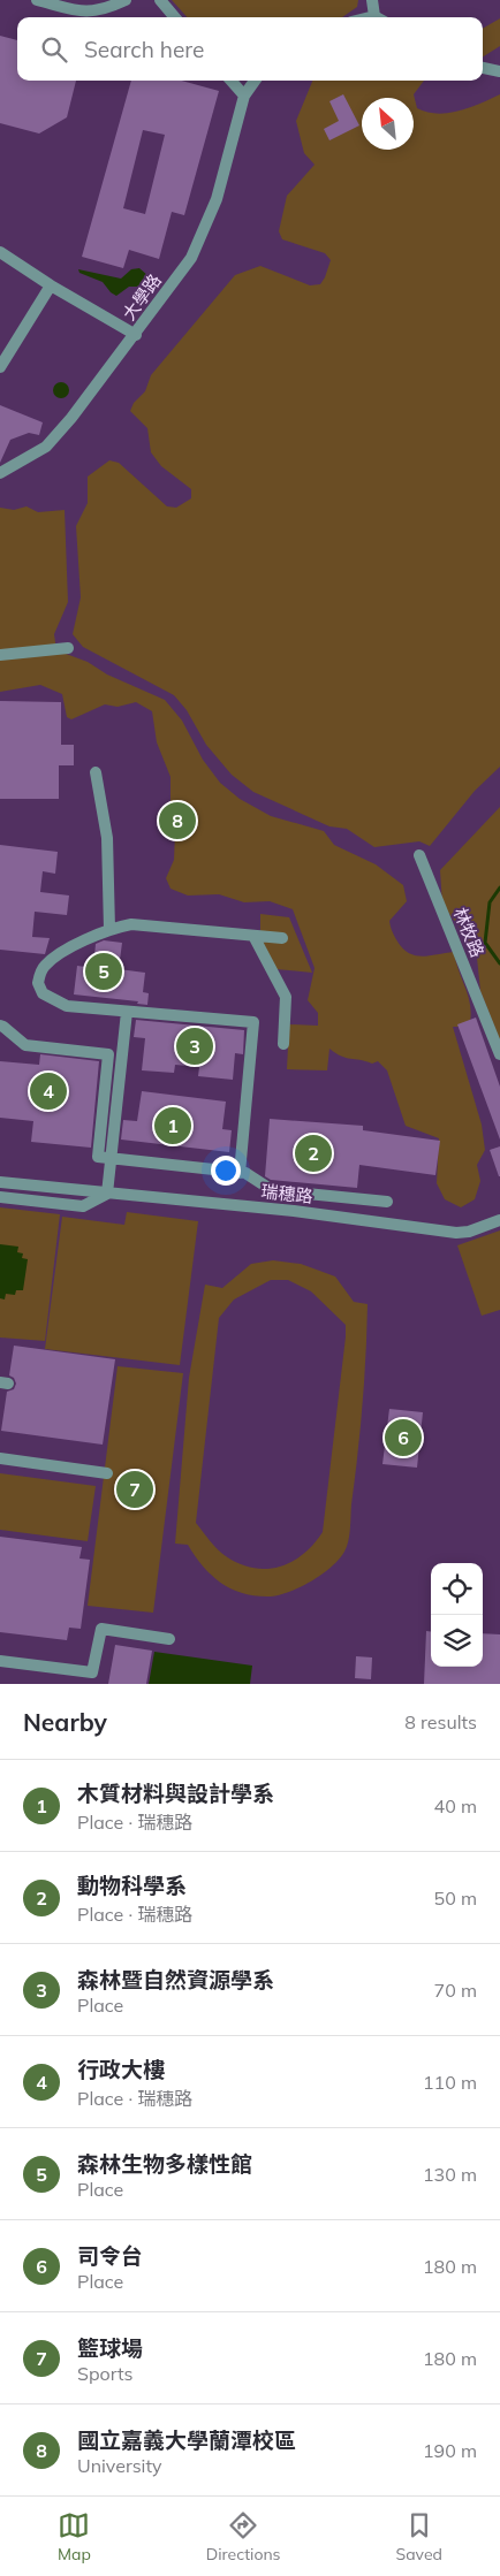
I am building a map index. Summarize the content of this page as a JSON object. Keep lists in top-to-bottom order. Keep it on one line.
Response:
{"streets":{"street":["大學路","林牧路","瑞穗路"]},"north":"top left","page":{"search":"Search here","pins":["8","5","3","4","1","2","6","7"],"heading":["Nearby","8 results"],"list":[{"mark":"1","name":"木質材料與設計學系","note":"Place · 瑞穗路","value":"40 m"},{"mark":"2","name":"動物科學系","note":"Place · 瑞穗路","value":"50 m"},{"mark":"3","name":"森林暨自然資源學系","note":"Place","value":"70 m"},{"mark":"4","name":"行政大樓","note":"Place · 瑞穗路","value":"110 m"},{"mark":"5","name":"森林生物多樣性館","note":"Place","value":"130 m"},{"mark":"6","name":"司令台","note":"Place","value":"180 m"},{"mark":"7","name":"籃球場","note":"Sports","value":"180 m"},{"mark":"8","name":"國立嘉義大學蘭潭校區","note":"University","value":"190 m"}],"nav":["Map","Directions","Saved"]}}
